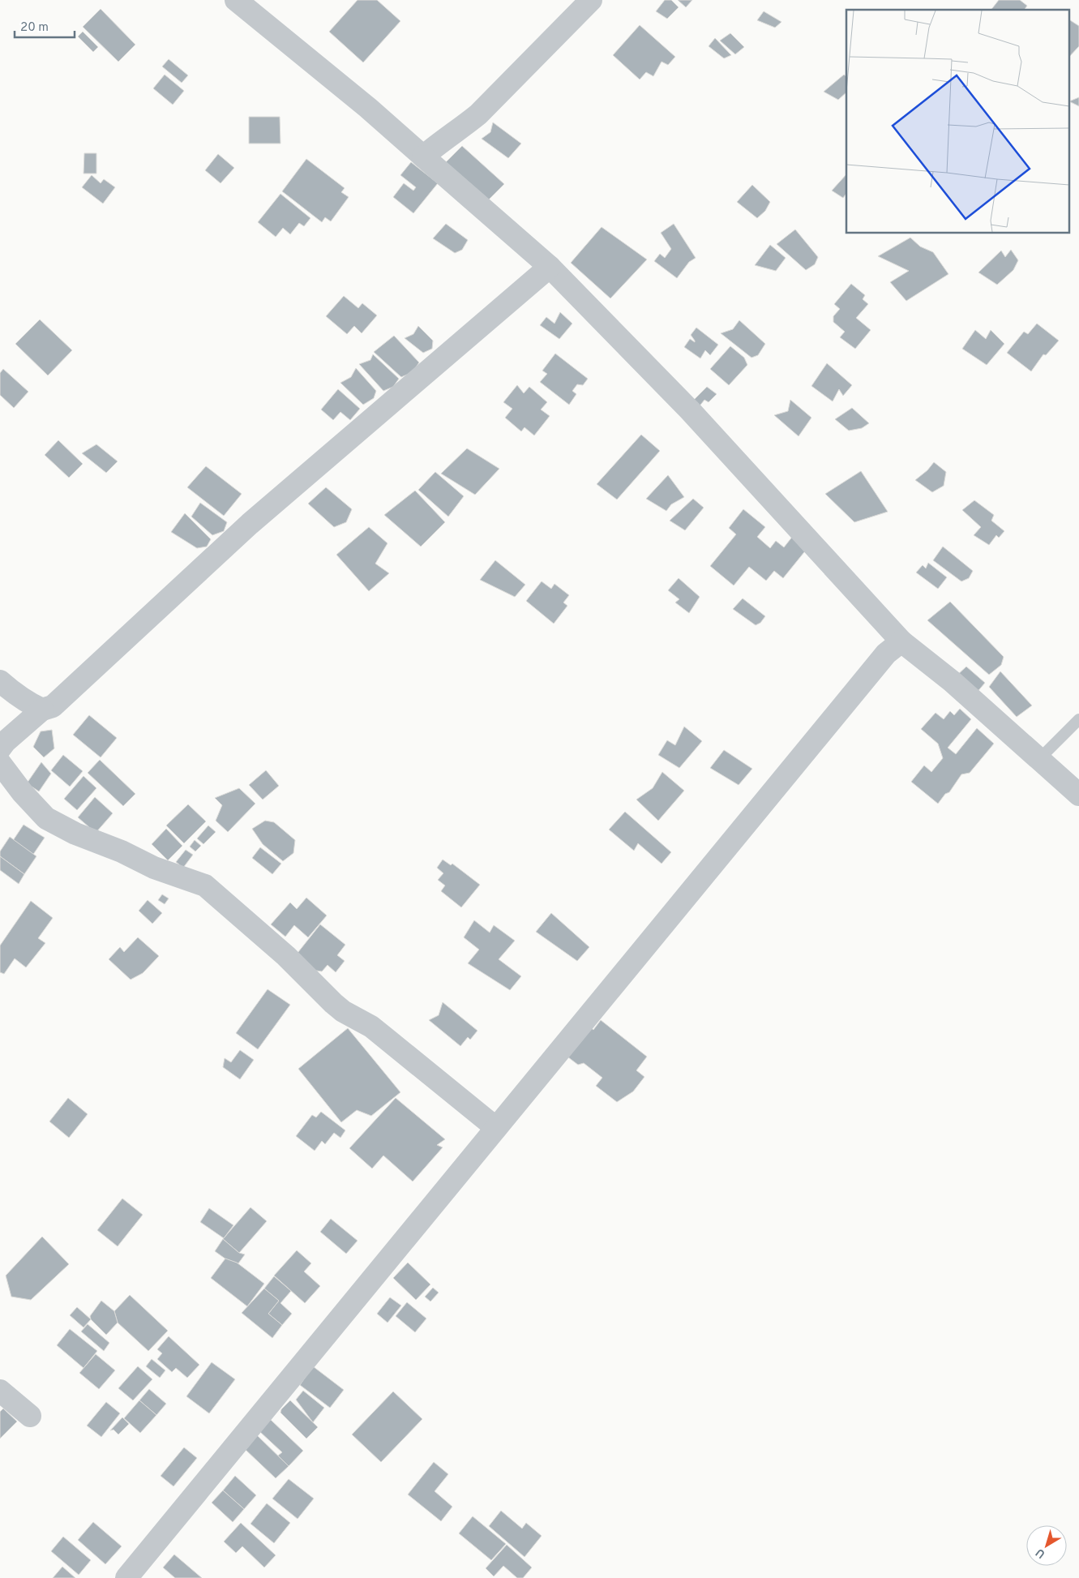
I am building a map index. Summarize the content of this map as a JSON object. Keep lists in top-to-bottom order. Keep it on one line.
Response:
{"scale_bar":"20 m","north":"bottom left"}
